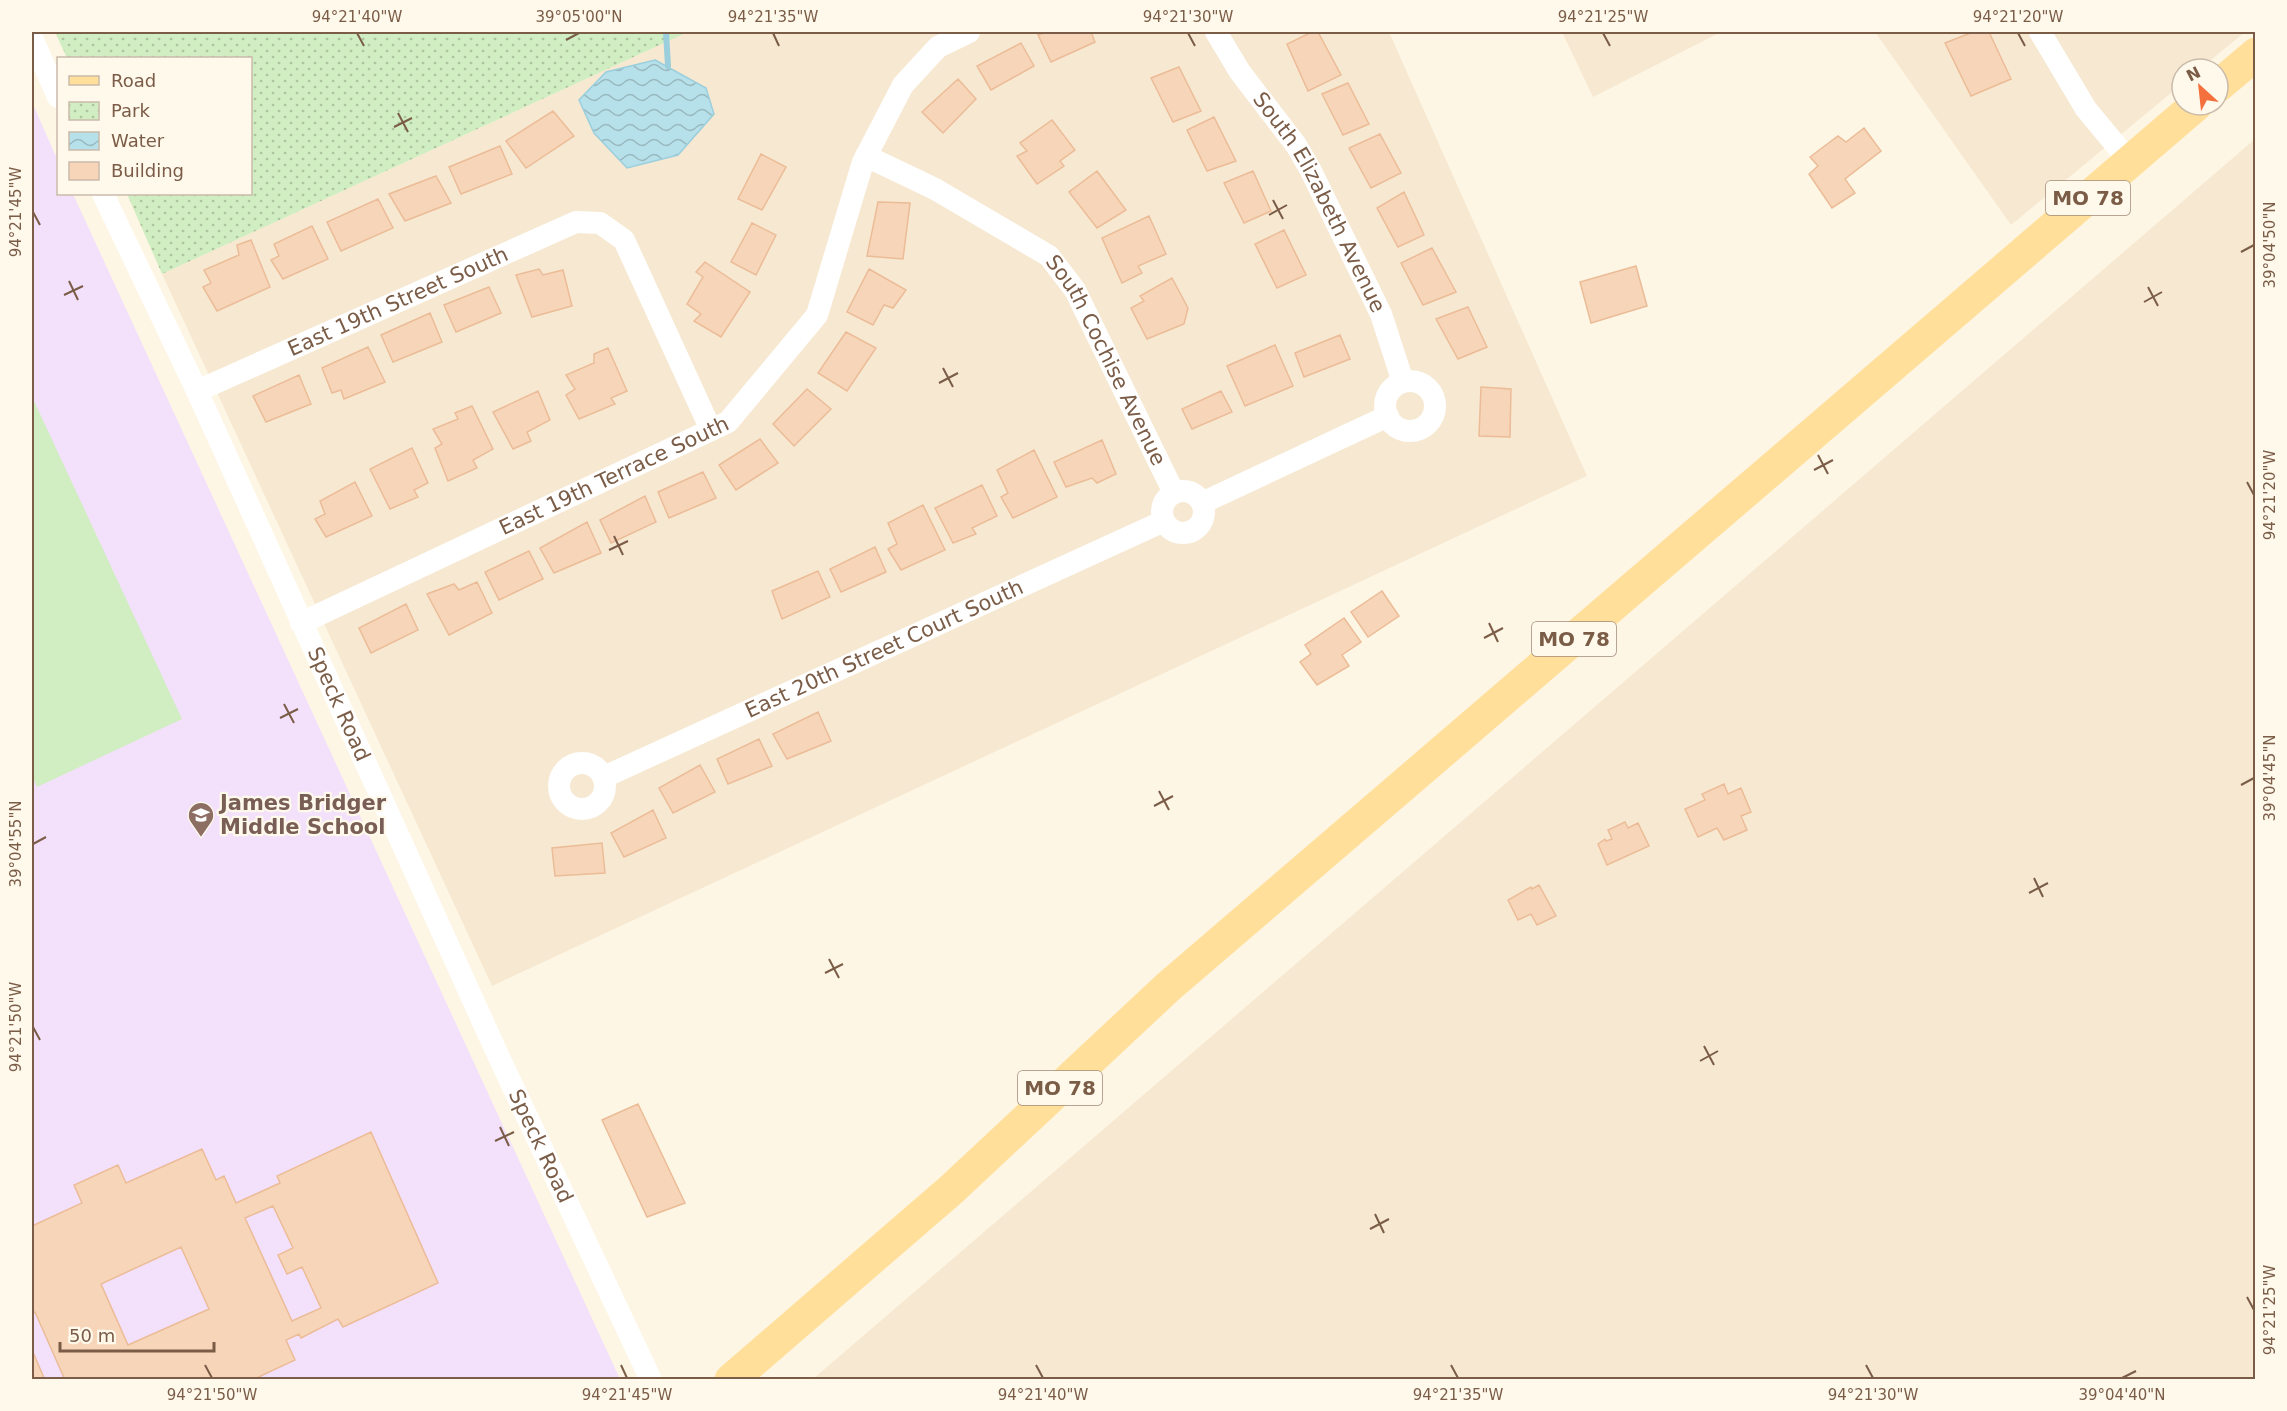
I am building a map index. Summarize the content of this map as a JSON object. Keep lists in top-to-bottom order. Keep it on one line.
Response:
{"streets":{"main road":["MO 78"],"street":["South Elizabeth Avenue","East 19th Street South","South Cochise Avenue","East 19th Terrace South","East 20th Street Court South","Speck Road"]},"crossings":[["East 19th Street South","East 19th Terrace South"],["East 19th Street South","Speck Road"],["South Cochise Avenue","East 19th Terrace South"],["South Cochise Avenue","East 20th Street Court South"],["East 19th Terrace South","Speck Road"]],"places":{"school or university":["James Bridger Middle School"]},"legend":["Road","Park","Water","Building"],"scale_bar":"50 m","north":"top left","coordinates":["94°21'40\"W","39°05'00\"N","94°21'35\"W","94°21'30\"W","94°21'25\"W","94°21'20\"W","94°21'45\"W","39°04'50\"N","39°04'45\"N","39°04'55\"N","94°21'50\"W","39°04'40\"N"]}
